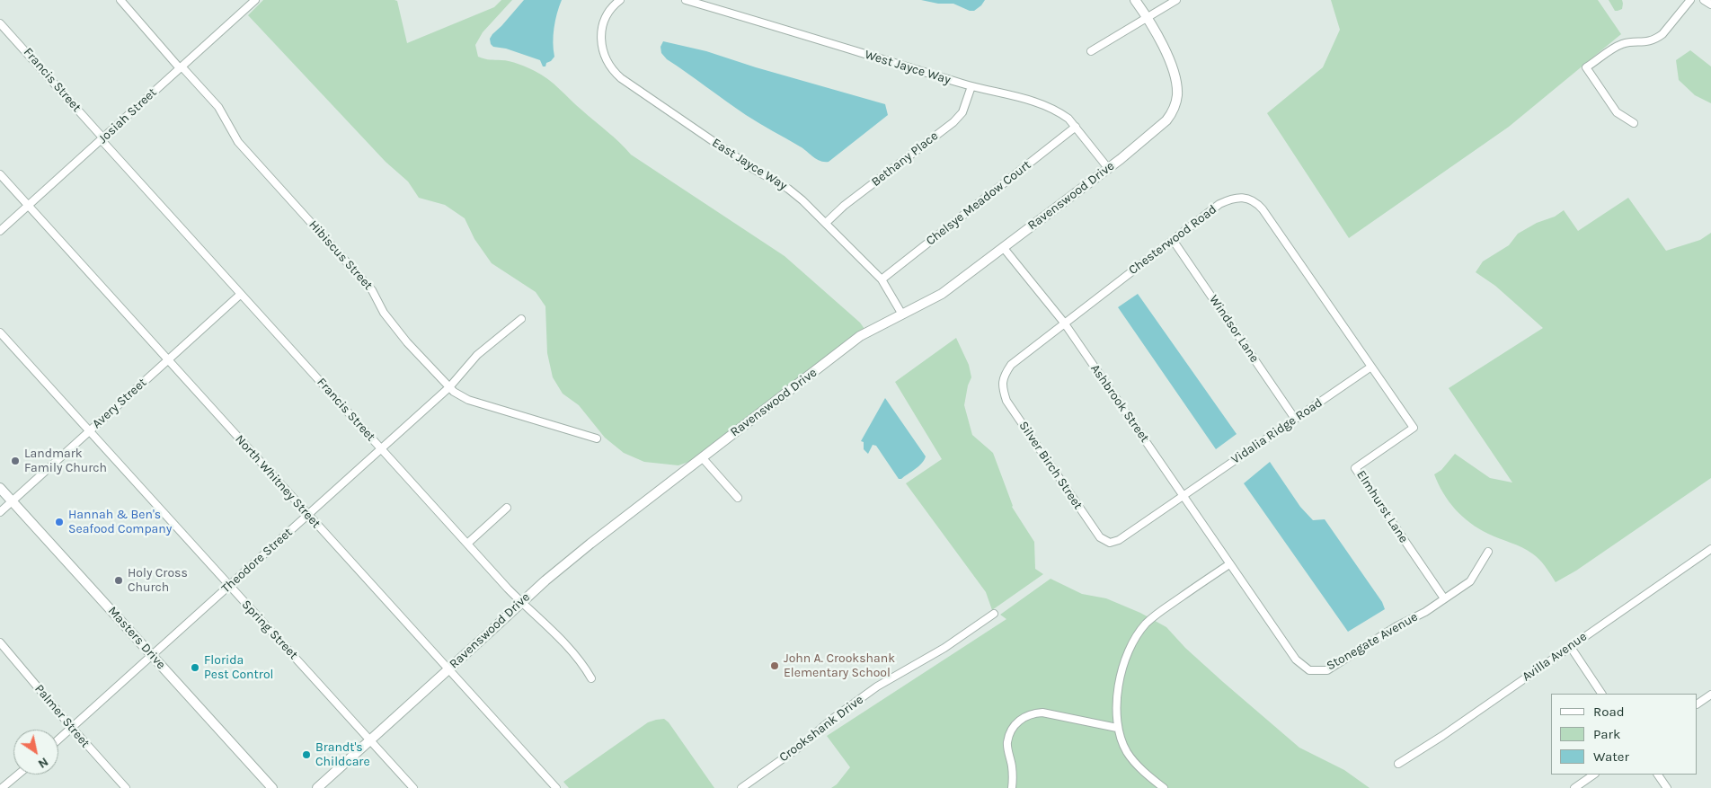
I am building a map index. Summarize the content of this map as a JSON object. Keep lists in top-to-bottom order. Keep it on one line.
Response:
{"streets":{"street":["West Jayce Way","Francis Street","Josiah Street","Bethany Place","East Jayce Way","Ravenswood Drive","Chelsye Meadow Court","Chesterwood Road","Hibiscus Street","Windsor Lane","Avery Street","Ashbrook Street","Vidalia Ridge Road","Silver Birch Street","North Whitney Street","Elmhurst Lane","Theodore Street","Spring Street","Masters Drive","Stonegate Avenue","Avilla Avenue","Palmer Street","Crookshank Drive"]},"crossings":[["West Jayce Way","Bethany Place"],["West Jayce Way","Ravenswood Drive"],["West Jayce Way","Chelsye Meadow Court"],["Francis Street","Josiah Street"],["Francis Street","Ravenswood Drive"],["Francis Street","Avery Street"],["Francis Street","Theodore Street"],["Josiah Street","Hibiscus Street"],["Josiah Street","North Whitney Street"],["Bethany Place","East Jayce Way"],["East Jayce Way","Ravenswood Drive"],["East Jayce Way","Chelsye Meadow Court"],["Ravenswood Drive","Ashbrook Street"],["Ravenswood Drive","North Whitney Street"],["Ravenswood Drive","Spring Street"],["Chesterwood Road","Windsor Lane"],["Chesterwood Road","Ashbrook Street"],["Chesterwood Road","Vidalia Ridge Road"],["Chesterwood Road","Silver Birch Street"],["Chesterwood Road","Elmhurst Lane"],["Hibiscus Street","Theodore Street"],["Windsor Lane","Vidalia Ridge Road"],["Avery Street","North Whitney Street"],["Avery Street","Spring Street"],["Avery Street","Masters Drive"],["Ashbrook Street","Vidalia Ridge Road"],["Ashbrook Street","Silver Birch Street"],["Ashbrook Street","Stonegate Avenue"],["Vidalia Ridge Road","Silver Birch Street"],["Vidalia Ridge Road","Elmhurst Lane"],["North Whitney Street","Theodore Street"],["Elmhurst Lane","Stonegate Avenue"],["Theodore Street","Spring Street"],["Theodore Street","Masters Drive"],["Theodore Street","Palmer Street"]],"places":["Landmark Family Church","Hannah & Ben's Seafood Company","Holy Cross Church","John A. Crookshank Elementary School","Florida Pest Control","Brandt's Childcare"],"legend":["Road","Park","Water"],"north":"bottom right"}
